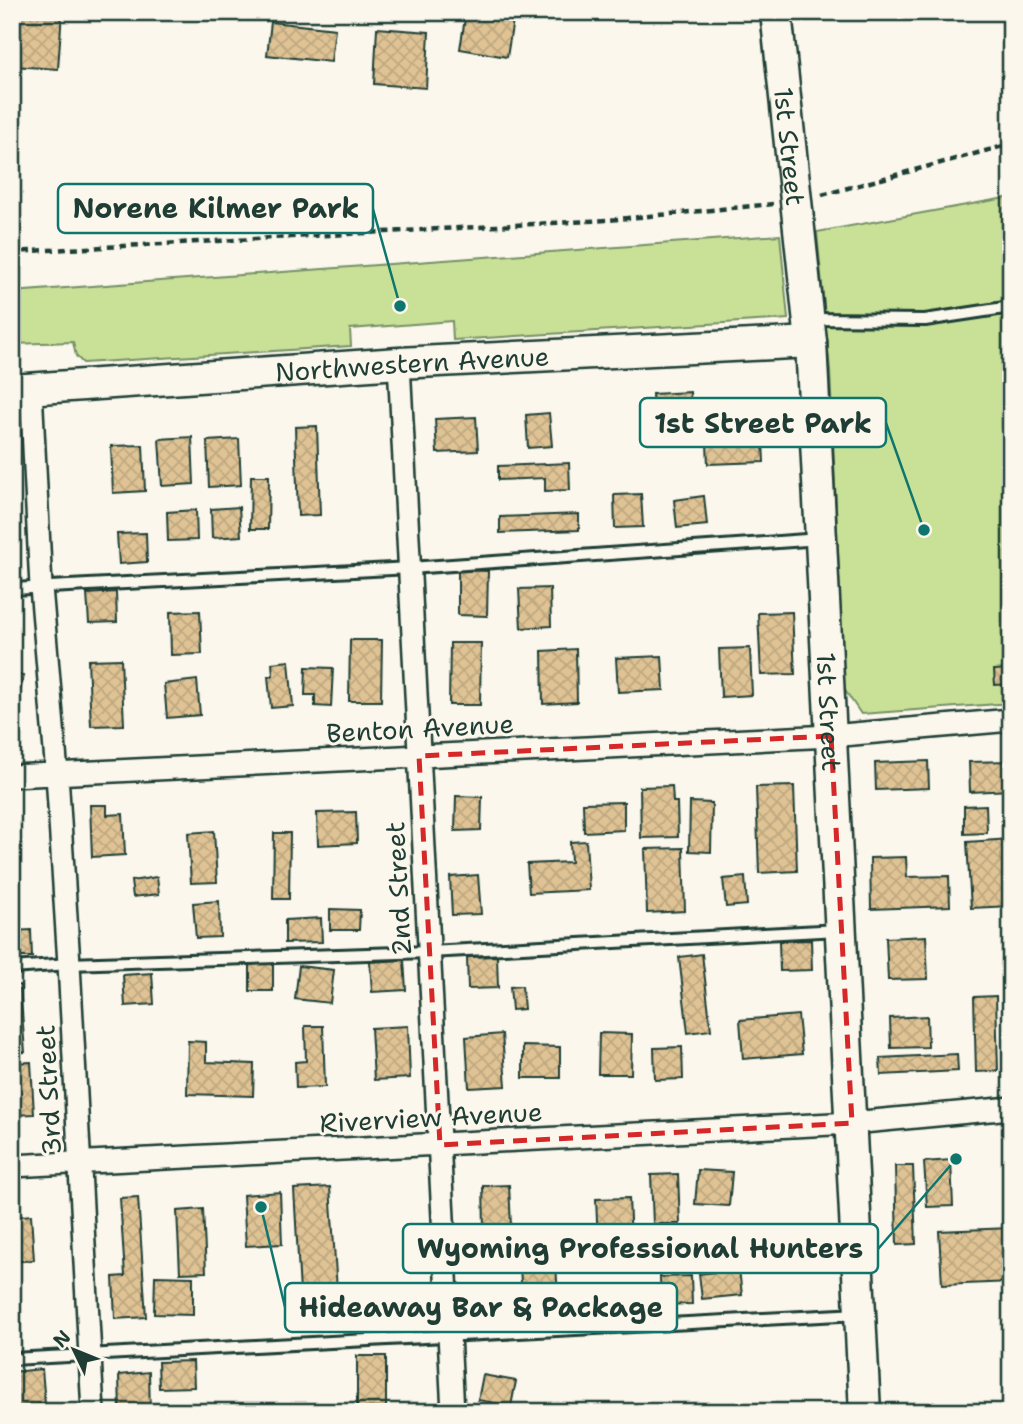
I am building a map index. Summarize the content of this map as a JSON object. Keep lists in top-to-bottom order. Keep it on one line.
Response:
{"streets":{"street":["1st Street","Northwestern Avenue","Benton Avenue","2nd Street","3rd Street","Riverview Avenue"]},"crossings":[["1st Street","Northwestern Avenue"],["1st Street","Benton Avenue"],["1st Street","Riverview Avenue"],["Northwestern Avenue","2nd Street"],["Northwestern Avenue","3rd Street"],["Benton Avenue","2nd Street"],["Benton Avenue","3rd Street"],["2nd Street","Riverview Avenue"],["3rd Street","Riverview Avenue"]],"places":["Norene Kilmer Park","1st Street Park","Wyoming Professional Hunters","Hideaway Bar & Package"],"north":"top left"}
